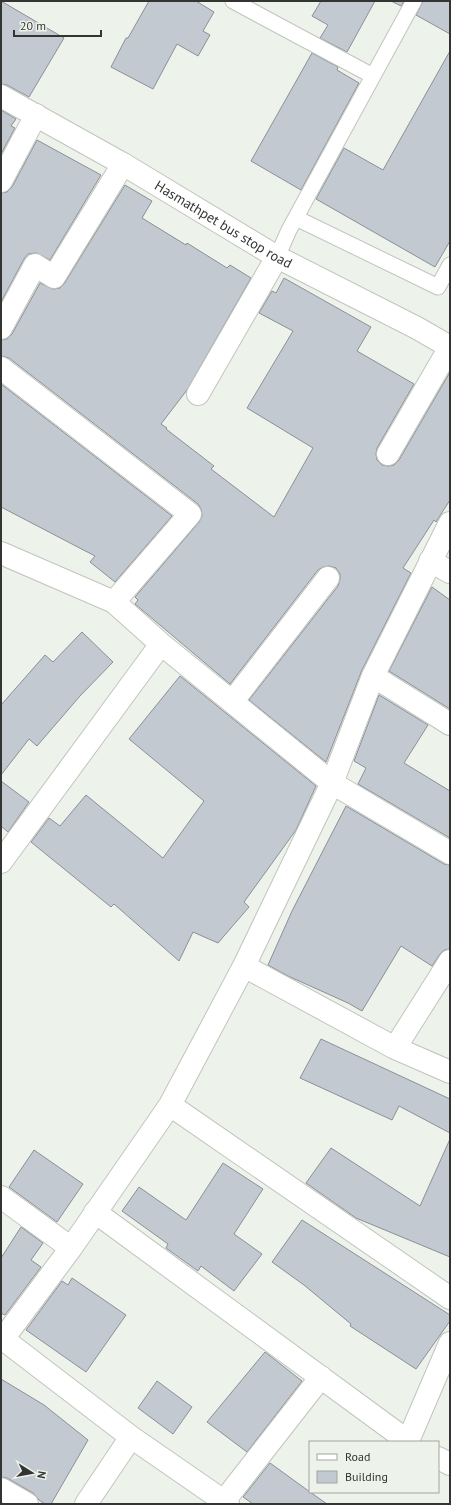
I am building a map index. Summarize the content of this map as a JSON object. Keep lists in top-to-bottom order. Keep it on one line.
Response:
{"streets":{"street":["Hasmathpet bus stop road"]},"legend":["Road","Building"],"scale_bar":"20 m","north":"right"}
